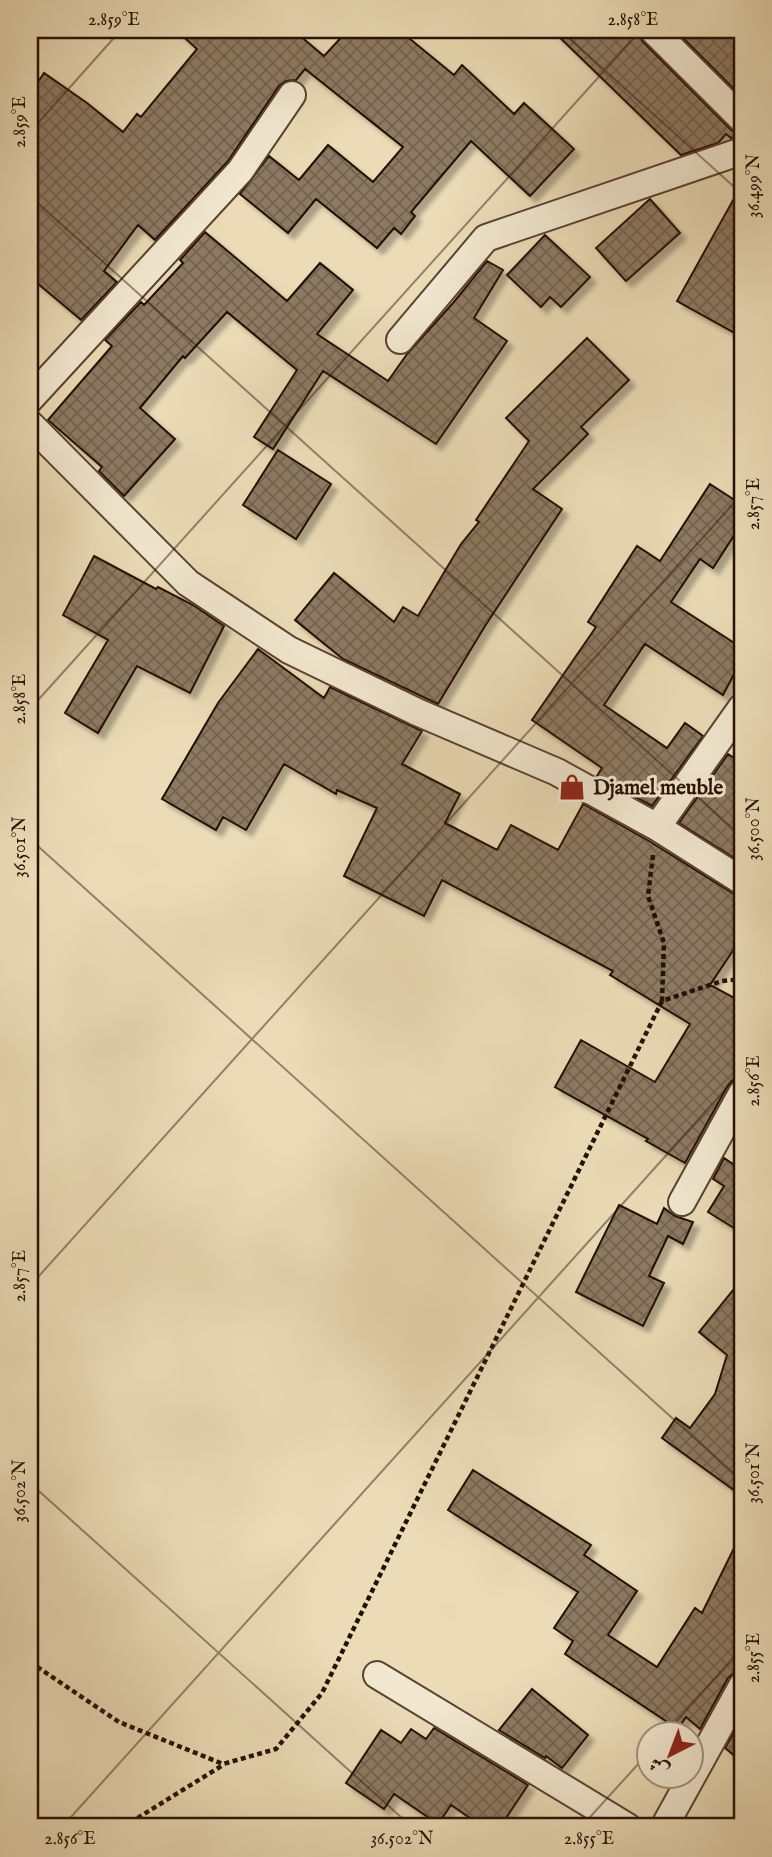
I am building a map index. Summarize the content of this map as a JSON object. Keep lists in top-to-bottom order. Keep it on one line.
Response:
{"places":{"shop":["Djamel meuble"]},"north":"bottom left","coordinates":["2.859°E","2.858°E","36.499°N","2.857°E","36.500°N","36.501°N","2.856°E","36.502°N","2.855°E"]}
